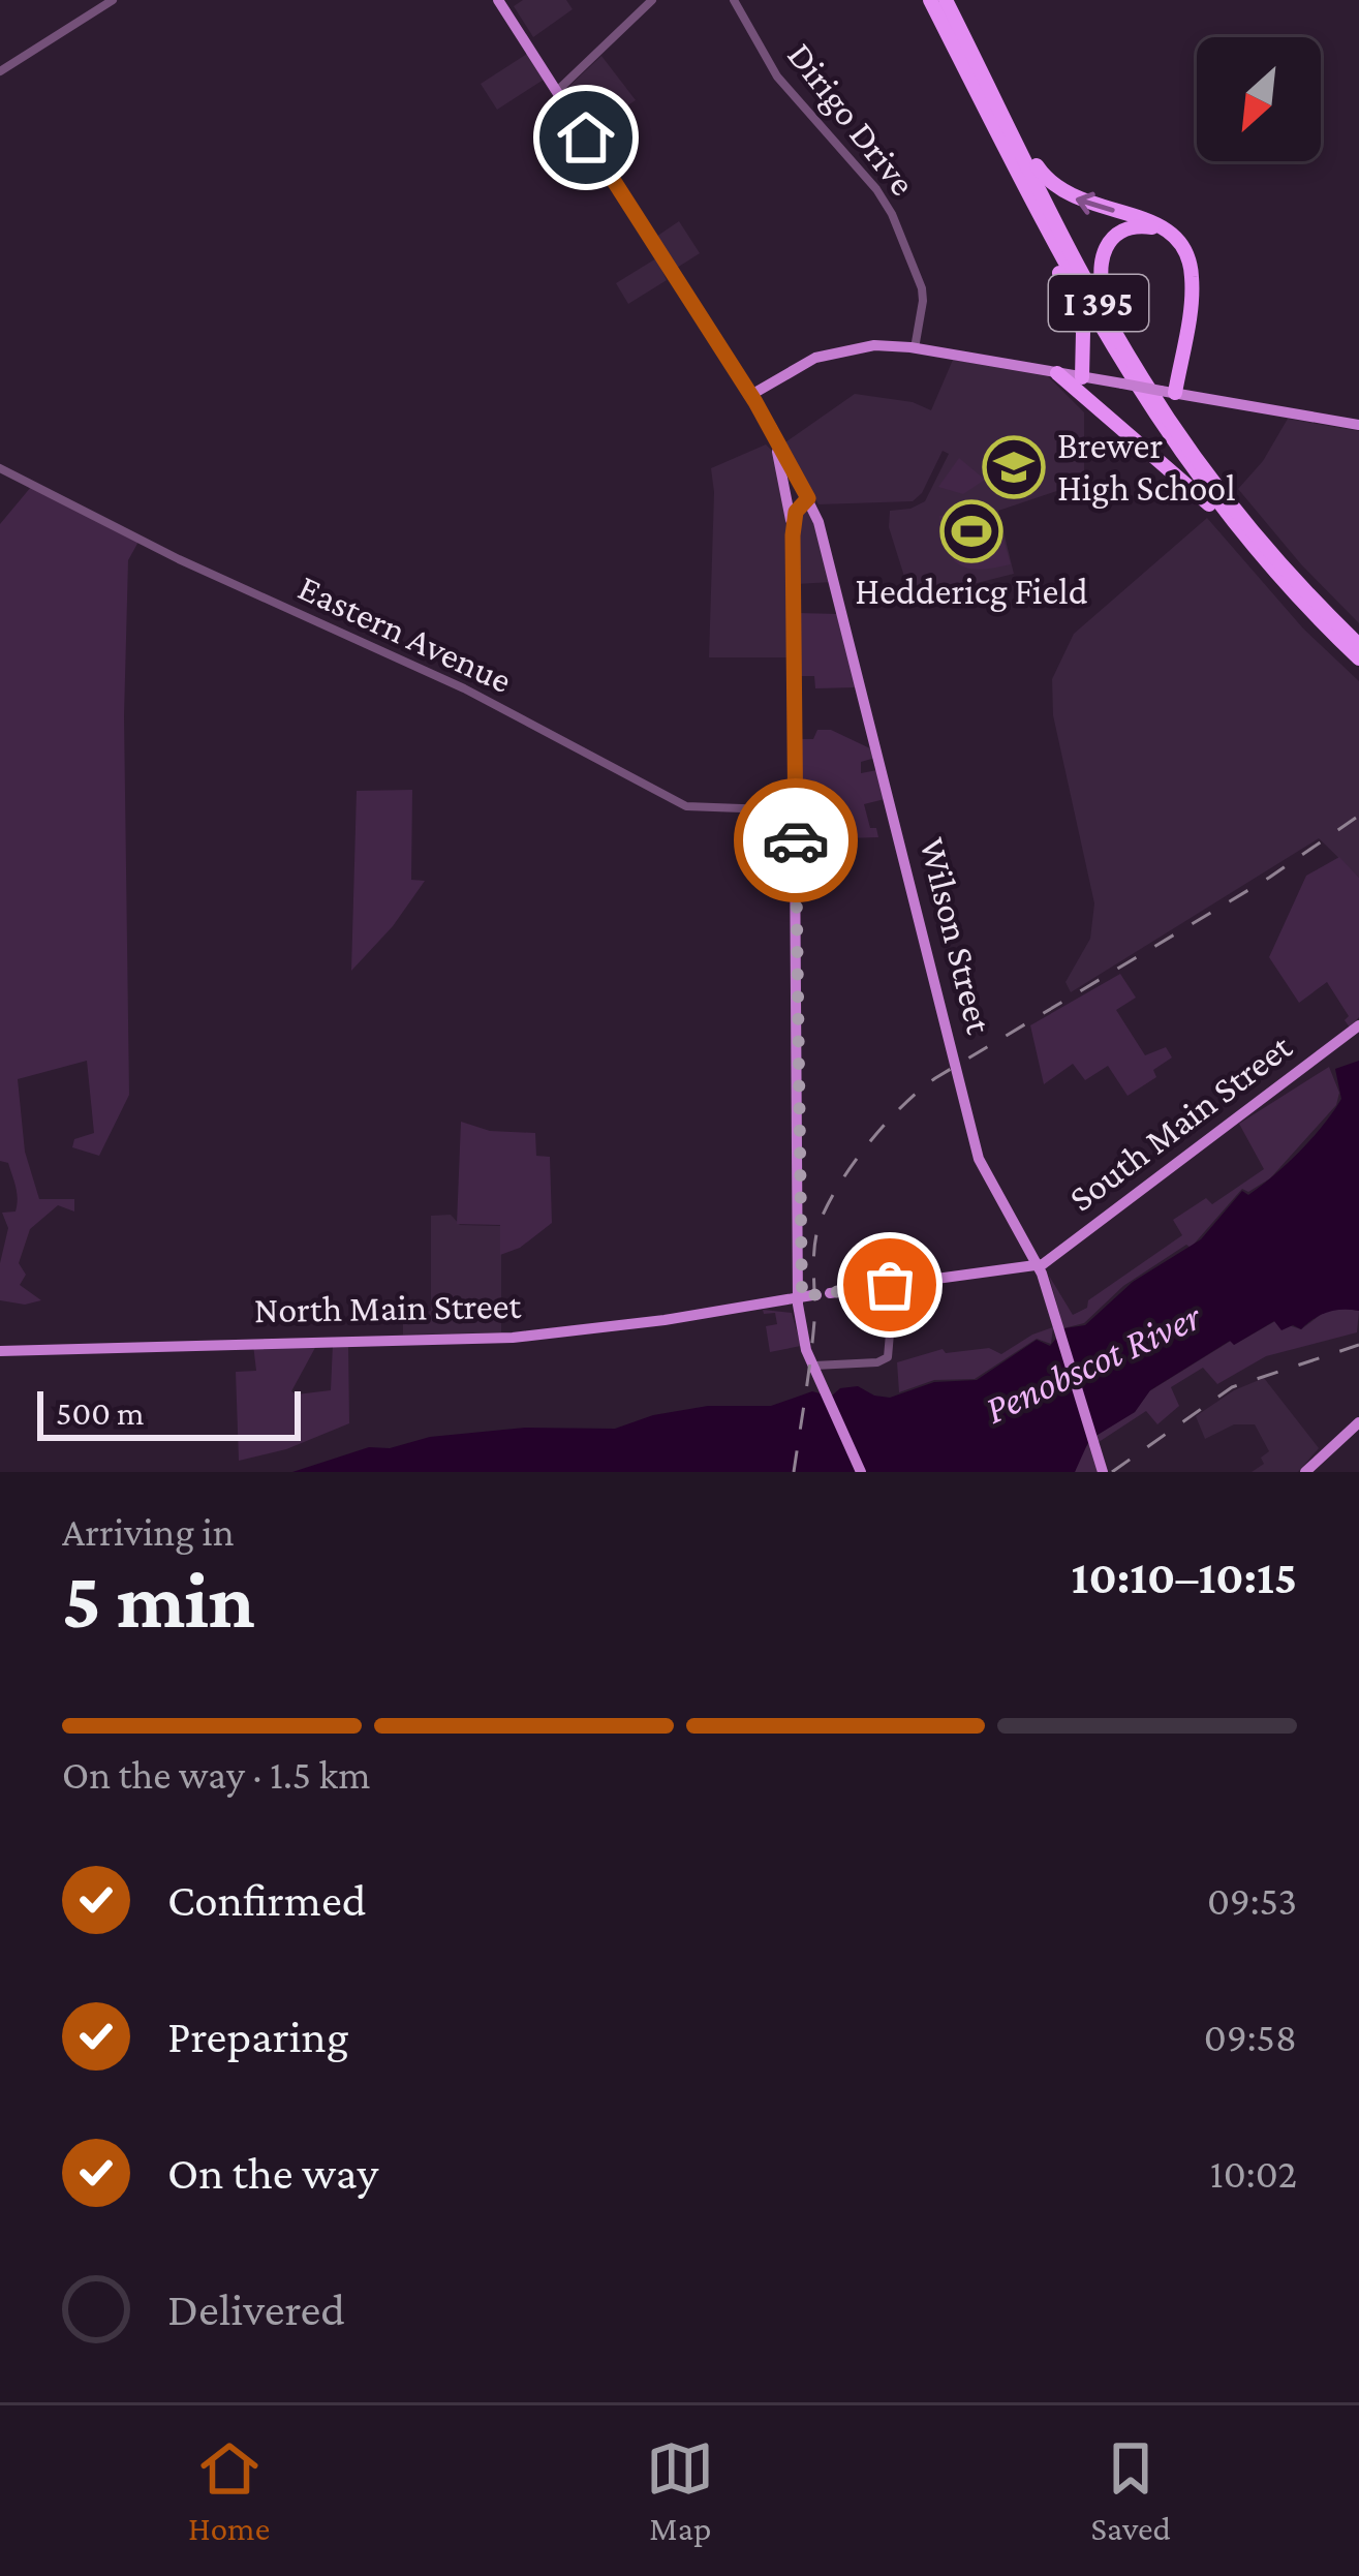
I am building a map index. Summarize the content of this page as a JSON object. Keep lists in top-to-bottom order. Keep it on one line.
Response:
{"streets":{"highway":["I 395"],"main road":["Wilson Street","South Main Street","North Main Street"],"street":["Dirigo Drive","Eastern Avenue"]},"crossings":[["Wilson Street","South Main Street"],["Wilson Street","North Main Street"],["South Main Street","North Main Street"]],"water":["Penobscot River"],"places":{"school or university":["Brewer High School"],"sports":["Heddericg Field"]},"scale_bar":"500 m","north":"bottom left","page":{"scale":"500 m","heading":["5 min","Arriving in","10:10–10:15"],"bar":"On the way · 1.5 km","list":[["Confirmed","09:53"],["Preparing","09:58"],["On the way","10:02"],"Delivered"],"tabs":["Home","Map","Saved"]}}
